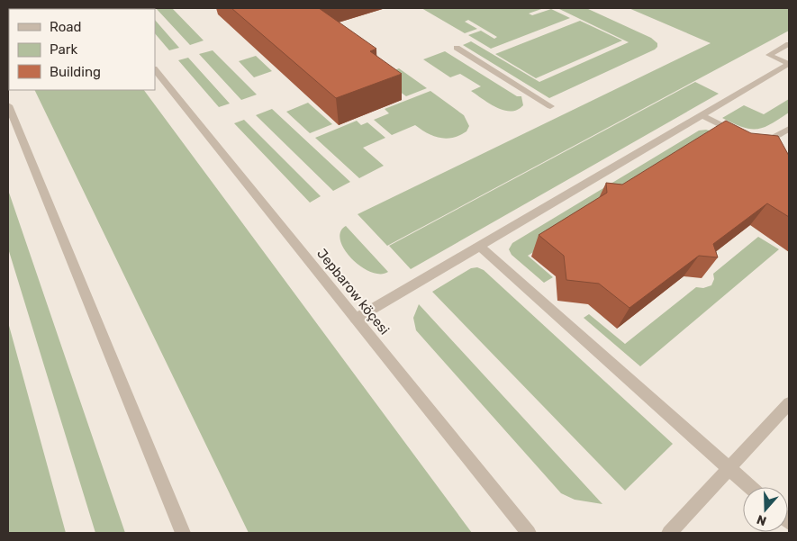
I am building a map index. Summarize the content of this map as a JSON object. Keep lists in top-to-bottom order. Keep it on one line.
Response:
{"streets":{"street":["Jepbarow köçesi"]},"legend":["Road","Park","Building"],"north":"bottom"}
